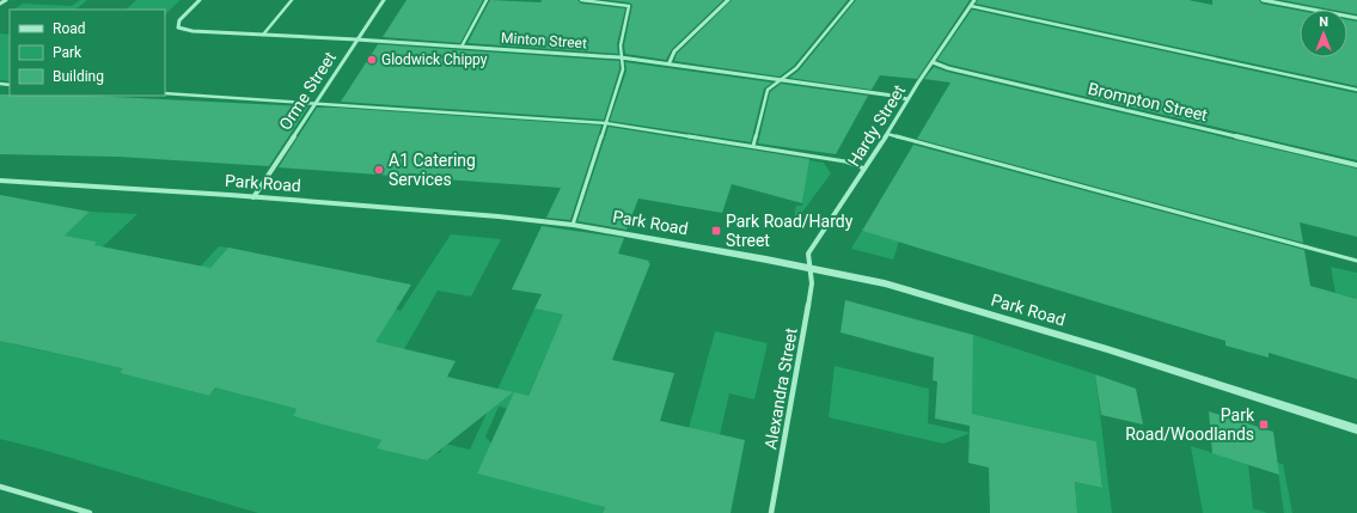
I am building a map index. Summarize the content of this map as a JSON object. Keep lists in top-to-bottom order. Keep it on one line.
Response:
{"streets":{"street":["Minton Street","Orme Street","Brompton Street","Hardy Street","Park Road","Alexandra Street"]},"crossings":[["Minton Street","Orme Street"],["Minton Street","Hardy Street"],["Orme Street","Park Road"],["Brompton Street","Hardy Street"],["Hardy Street","Park Road"],["Hardy Street","Alexandra Street"],["Park Road","Alexandra Street"]],"places":{"other":["Glodwick Chippy","A1 Catering Services"],"transit":["Park Road/Hardy Street","Park Road/Woodlands"]},"legend":["Road","Park","Building"],"north":"top"}
